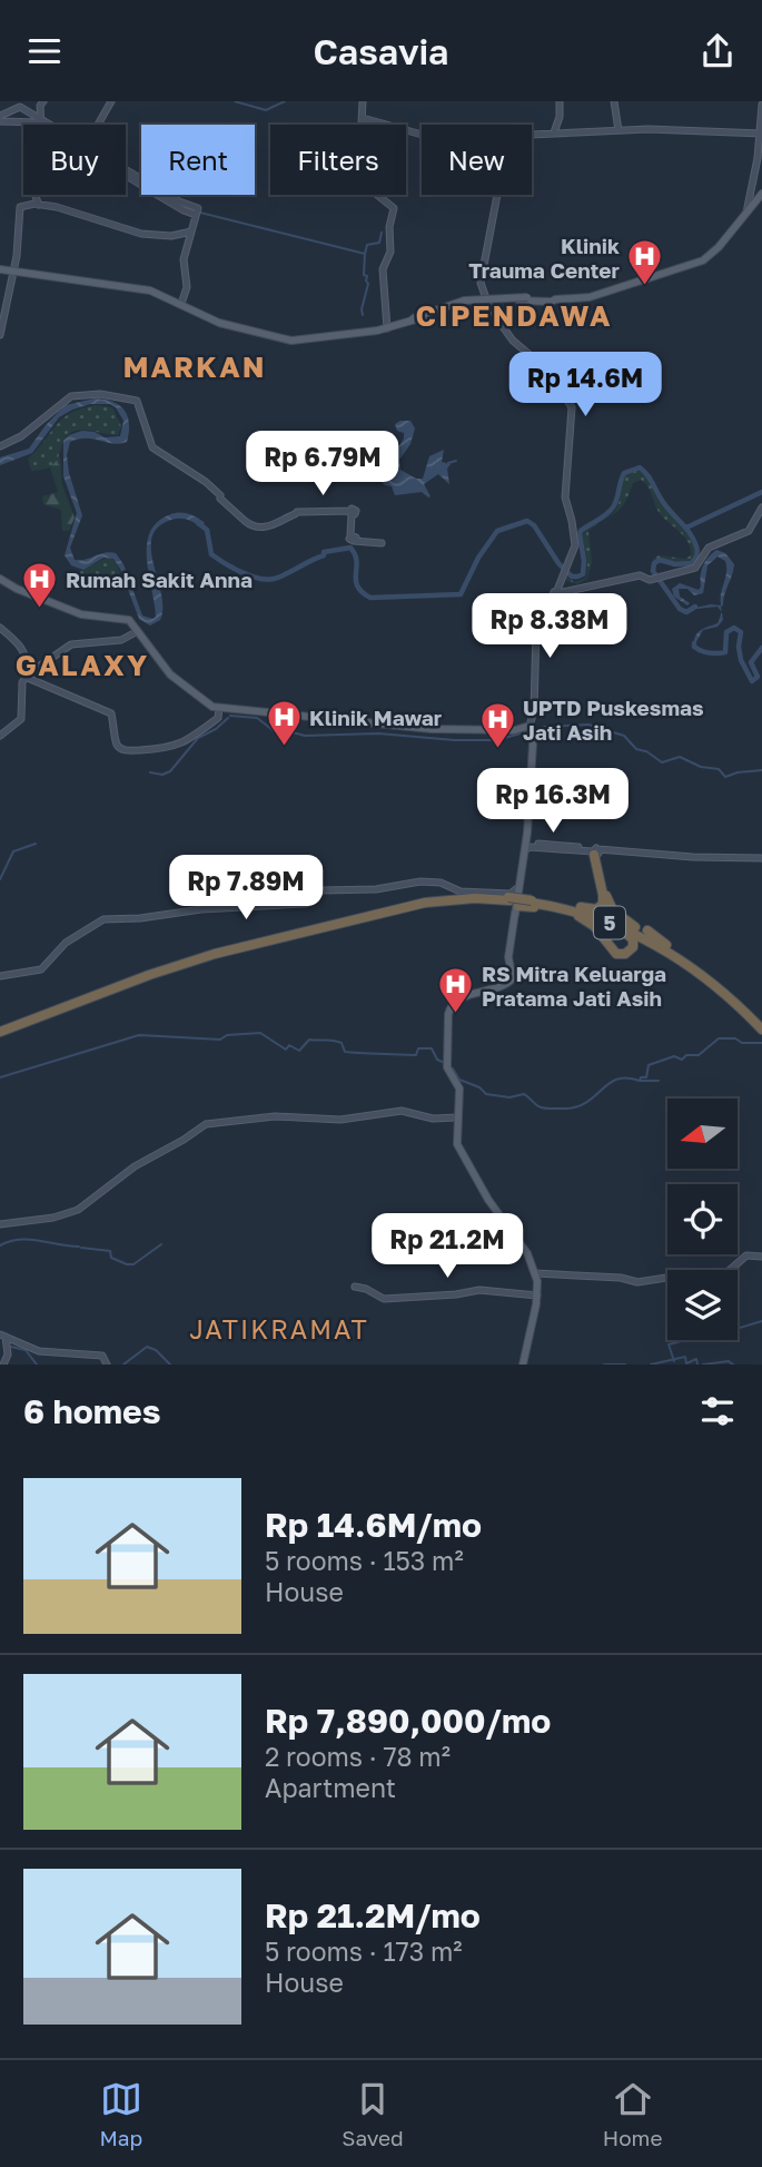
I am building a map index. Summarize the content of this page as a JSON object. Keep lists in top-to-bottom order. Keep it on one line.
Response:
{"streets":{"highway":["5"]},"districts":["CIPENDAWA","MARKAN","GALAXY","JATIKRAMAT"],"places":{"hospital":["Klinik Trauma Center","Rumah Sakit Anna","Klinik Mawar","UPTD Puskesmas Jati Asih","RS Mitra Keluarga Pratama Jati Asih"]},"north":"left","page":{"header":"Casavia","chip":["Buy","Rent","Filters","New"],"price":["Rp 14.6M","Rp 6.79M","Rp 8.38M","Rp 16.3M","Rp 7.89M","Rp 21.2M"],"heading":"6 homes","list":[{"name":"Rp 14.6M/mo","note":"5 rooms · 153 m² · House"},{"name":"Rp 7,890,000/mo","note":"2 rooms · 78 m² · Apartment"},{"name":"Rp 21.2M/mo","note":"5 rooms · 173 m² · House"}],"tabs":["Map","Saved","Home"]}}
